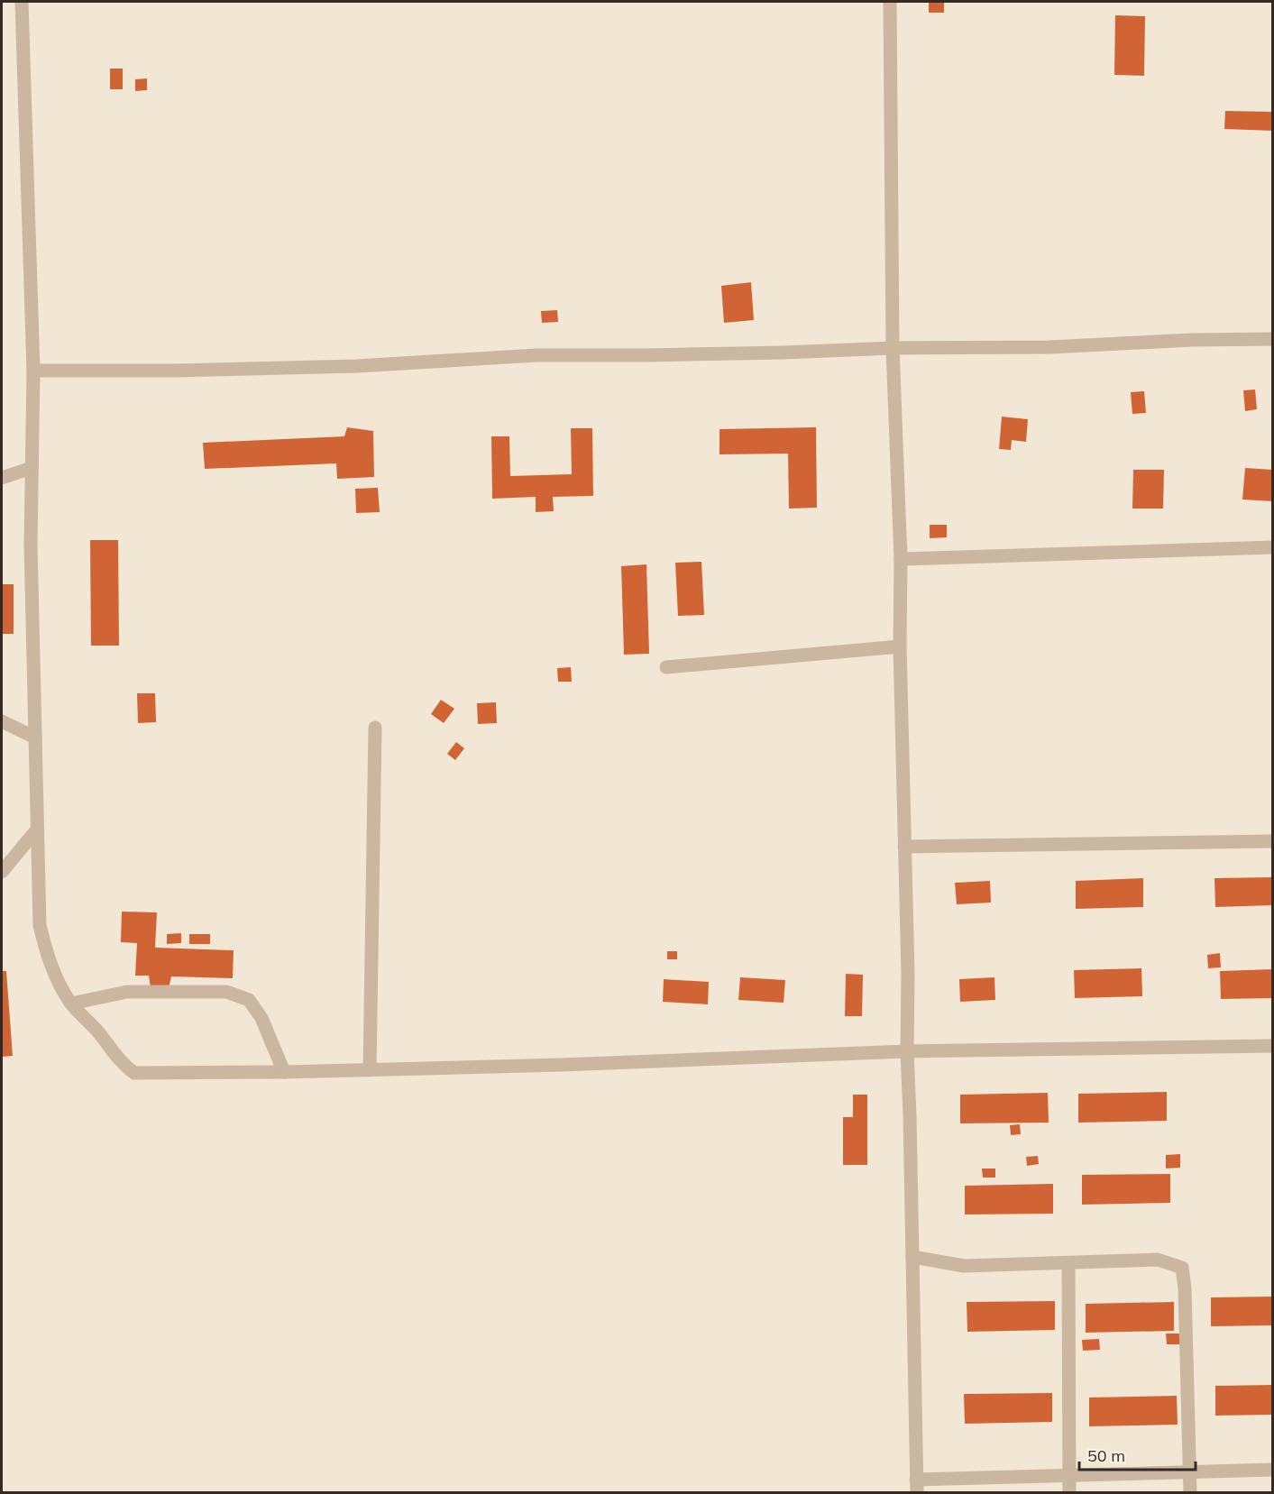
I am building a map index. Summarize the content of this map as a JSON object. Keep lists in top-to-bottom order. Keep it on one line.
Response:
{"scale_bar":"50 m"}
